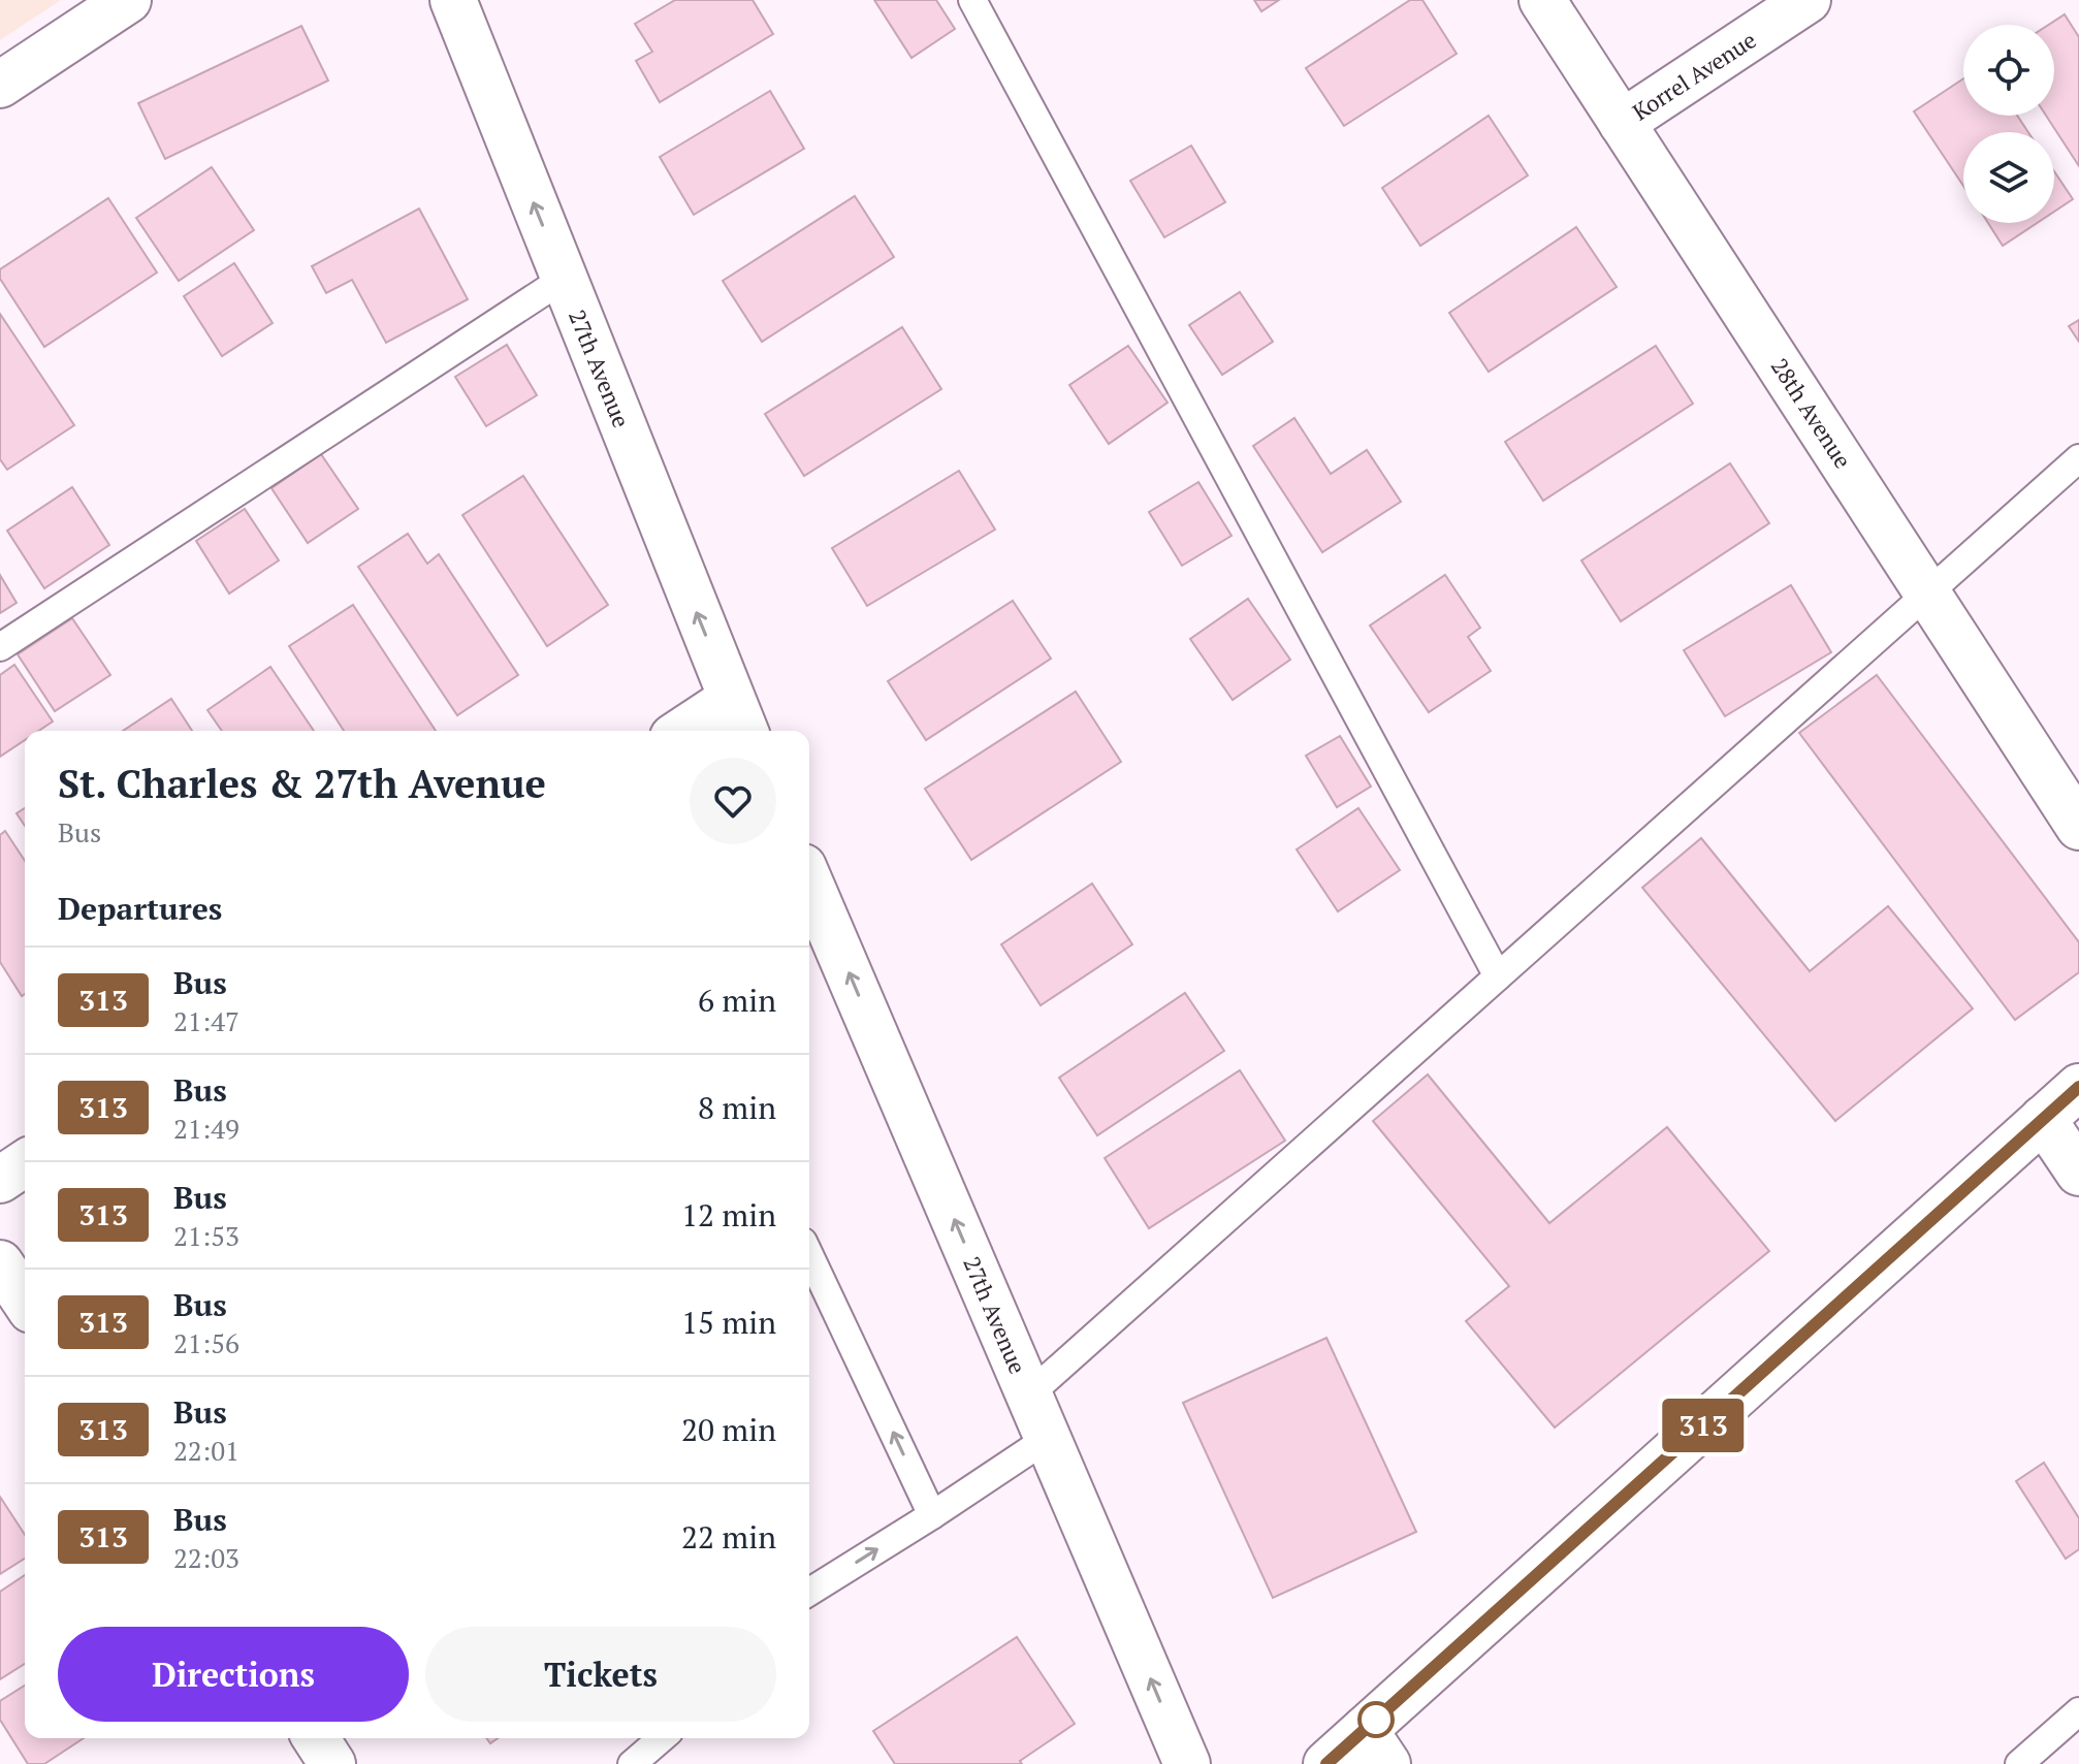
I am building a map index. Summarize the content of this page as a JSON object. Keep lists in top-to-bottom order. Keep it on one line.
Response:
{"streets":{"street":["Korrel Avenue","27th Avenue","28th Avenue"]},"crossings":[["Korrel Avenue","28th Avenue"]],"one_way":["27th Avenue"],"lines":["bus line 313"],"page":{"on_map":"313","heading":[["St. Charles & 27th Avenue","Bus"],"Departures"],"list":[{"mark":"313","name":"Bus","note":"21:47","value":"6 min"},{"mark":"313","name":"Bus","note":"21:49","value":"8 min"},{"mark":"313","name":"Bus","note":"21:53","value":"12 min"},{"mark":"313","name":"Bus","note":"21:56","value":"15 min"},{"mark":"313","name":"Bus","note":"22:01","value":"20 min"},{"mark":"313","name":"Bus","note":"22:03","value":"22 min"}],"buttons":["Directions","Tickets"]}}
